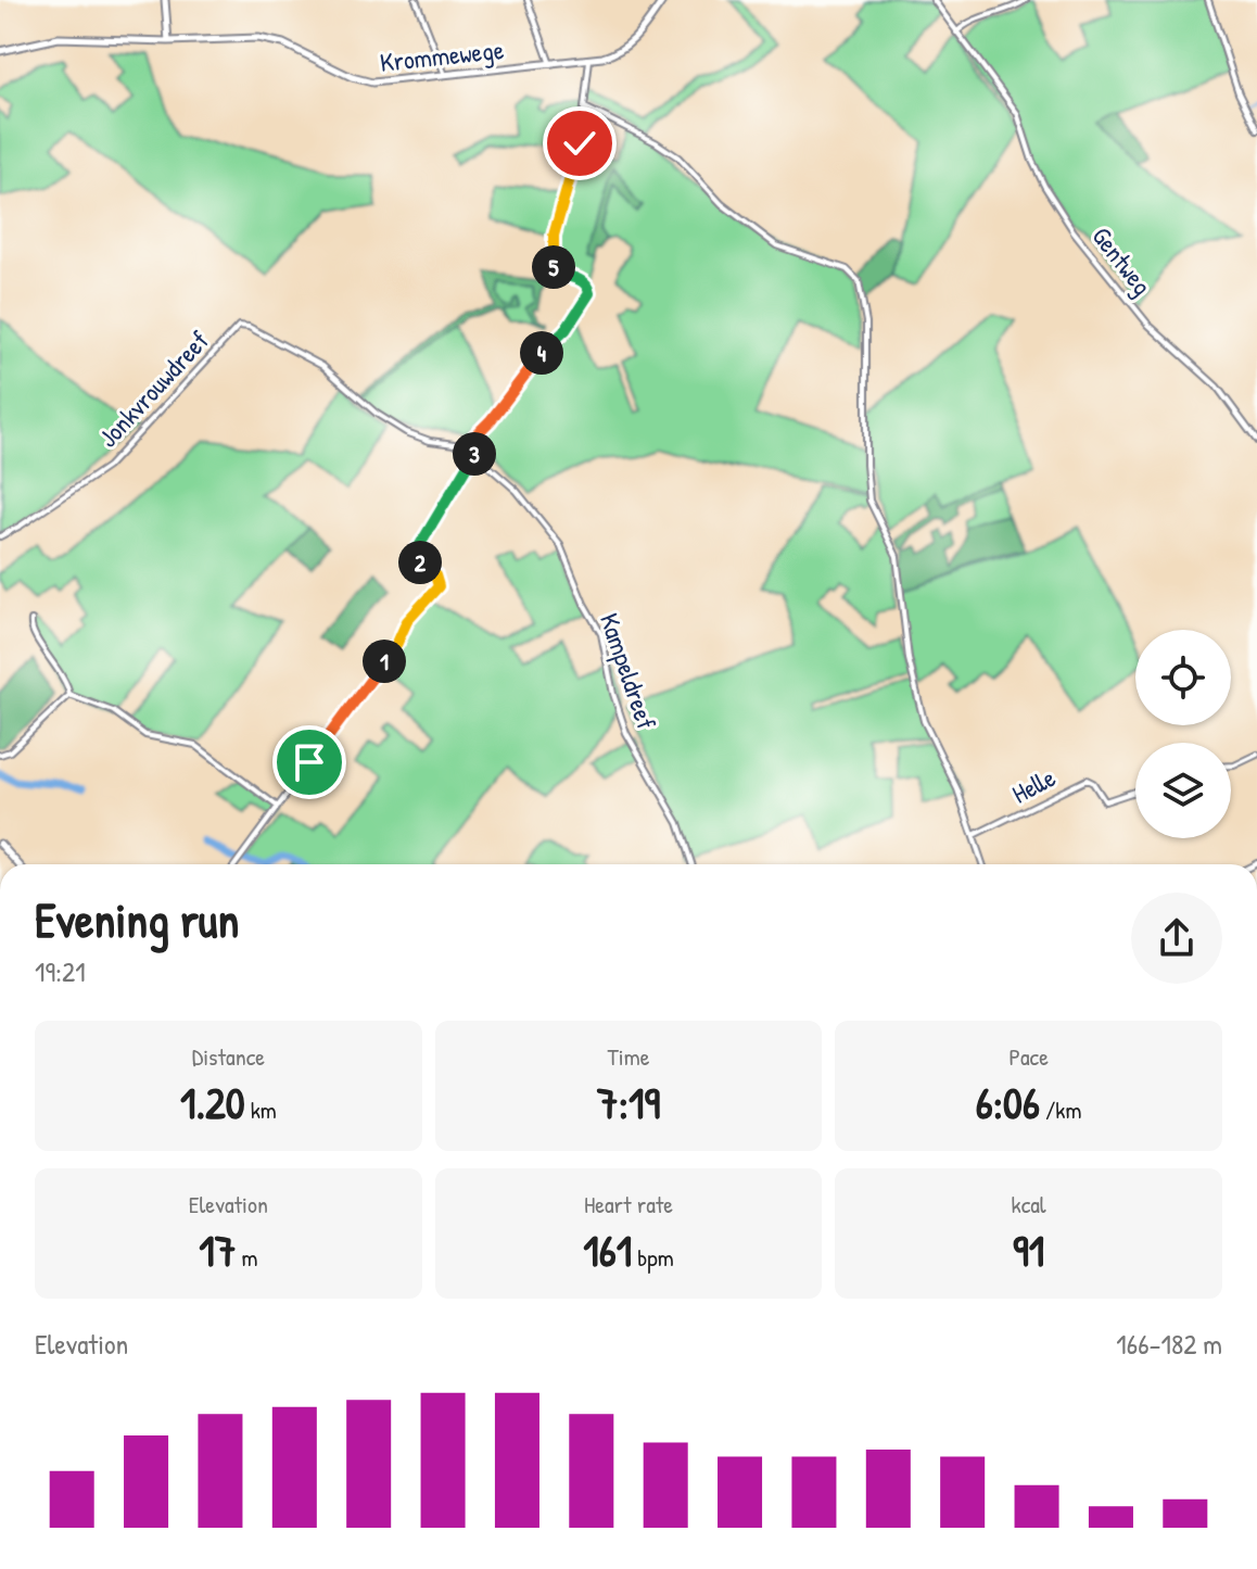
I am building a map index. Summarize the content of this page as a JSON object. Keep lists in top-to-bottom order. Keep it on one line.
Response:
{"streets":{"street":["Krommewege","Gentweg","Jonkvrouwdreef","Kampeldreef","Helle"]},"page":{"pins":["5","4","3","2","1"],"heading":["Evening run","19:21"],"stats":[["Distance","1.20 km"],["Time","7:19"],["Pace","6:06 /km"],["Elevation","17 m"],["Heart rate","161 bpm"],["kcal","91"]],"chart":["Elevation","166–182 m"]}}
